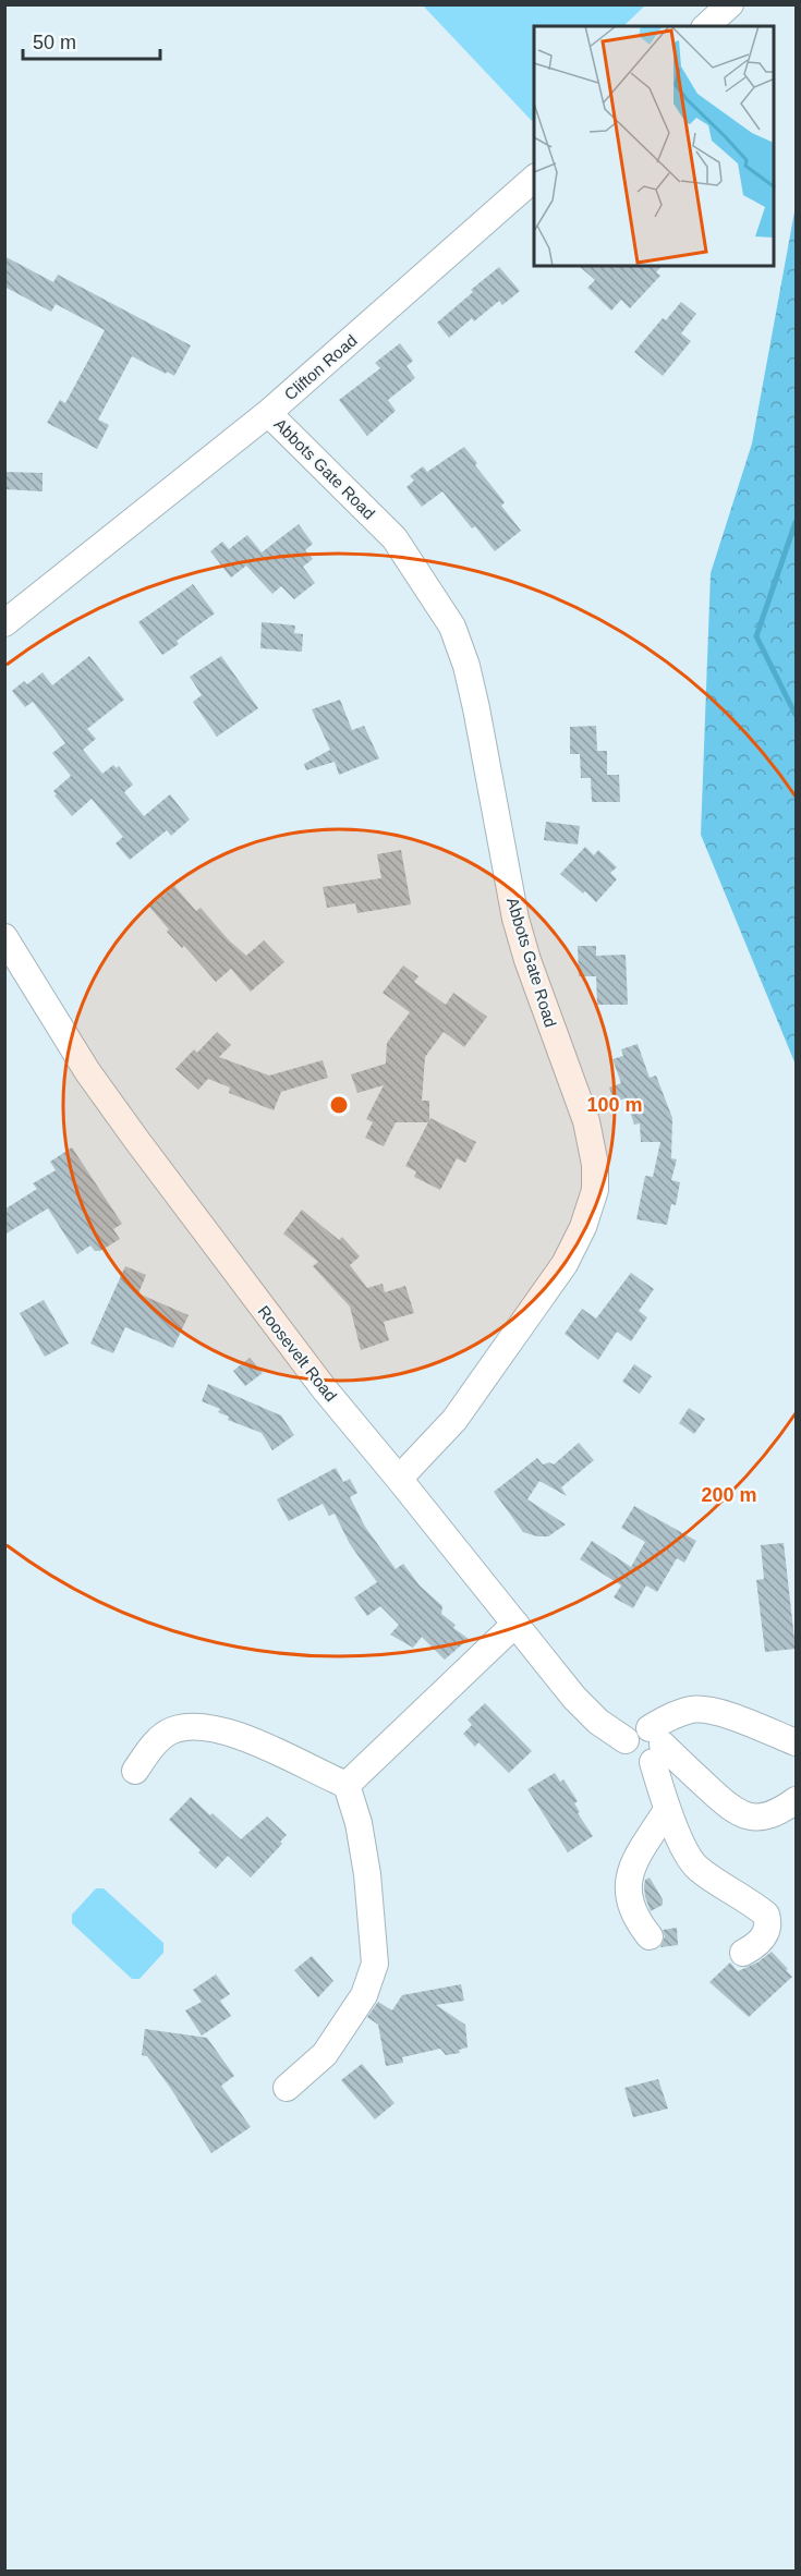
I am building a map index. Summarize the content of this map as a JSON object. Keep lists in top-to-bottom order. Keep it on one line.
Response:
{"streets":{"street":["Clifton Road","Abbots Gate Road","Roosevelt Road"]},"crossings":[["Clifton Road","Abbots Gate Road"],["Abbots Gate Road","Roosevelt Road"]],"scale_bar":"50 m","rings":["100 m","200 m"]}
